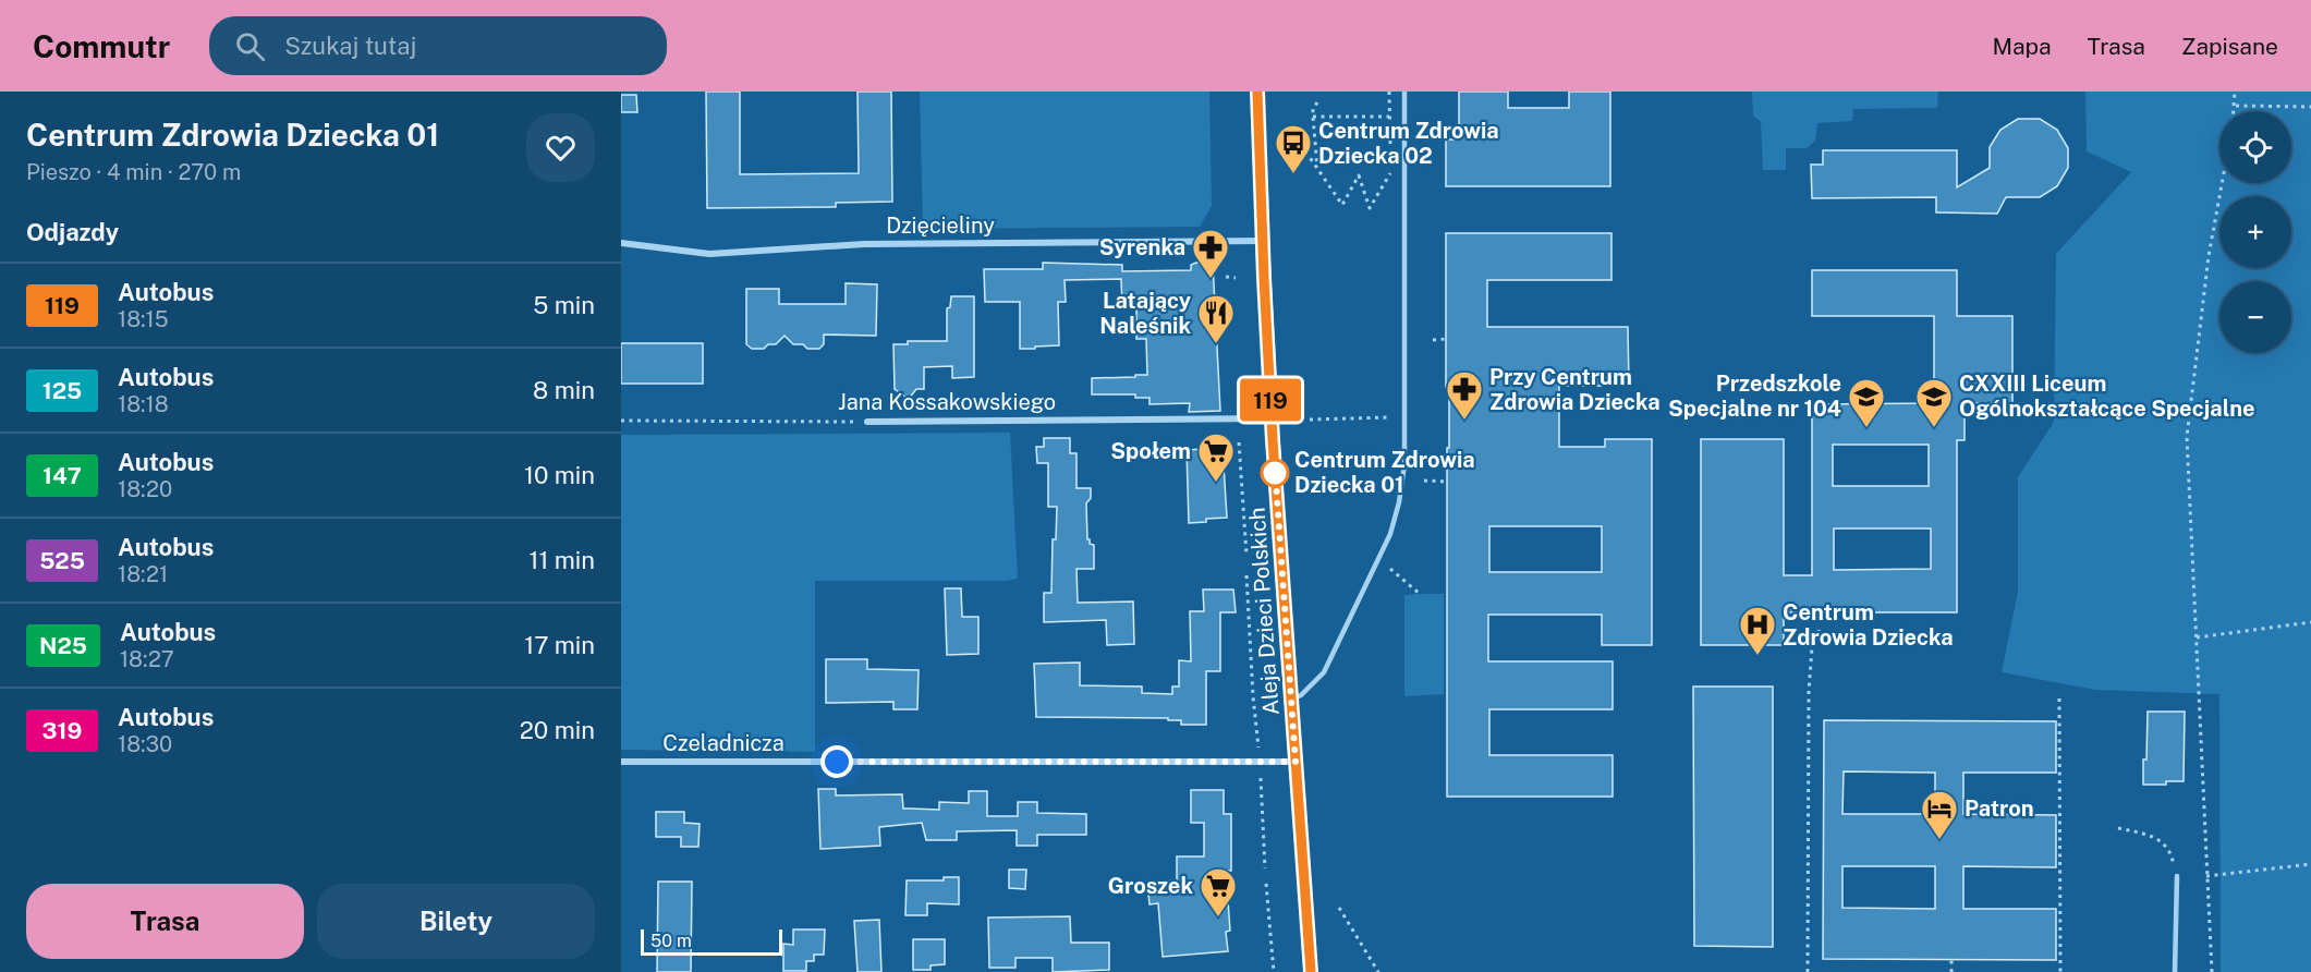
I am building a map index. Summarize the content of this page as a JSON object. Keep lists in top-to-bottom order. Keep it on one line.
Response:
{"streets":{"street":["Dzięcieliny","Jana Kossakowskiego","Aleja Dzieci Polskich","Czeladnicza"]},"crossings":[["Dzięcieliny","Aleja Dzieci Polskich"],["Jana Kossakowskiego","Aleja Dzieci Polskich"],["Aleja Dzieci Polskich","Czeladnicza"]],"places":{"bus stop":["Centrum Zdrowia Dziecka 02"],"pharmacy":["Syrenka","Przy Centrum Zdrowia Dziecka"],"restaurant":["Latający Naleśnik"],"school or university":["Przedszkole Specjalne nr 104","CXXIII Liceum Ogólnokształcące Specjalne"],"other":["Centrum Zdrowia Dziecka 01"],"supermarket":["Społem","Groszek"],"hospital":["Centrum Zdrowia Dziecka"],"hotel":["Patron"]},"lines":["bus line 119"],"scale_bar":"50 m","page":{"header":"Commutr","search":"Szukaj tutaj","nav":["Mapa","Trasa","Zapisane"],"heading":[["Centrum Zdrowia Dziecka 01","Pieszo · 4 min · 270 m"],"Odjazdy"],"on_map":"119","map_buttons":["+","−"],"list":[{"mark":"119","name":"Autobus","note":"18:15","value":"5 min"},{"mark":"125","name":"Autobus","note":"18:18","value":"8 min"},{"mark":"147","name":"Autobus","note":"18:20","value":"10 min"},{"mark":"525","name":"Autobus","note":"18:21","value":"11 min"},{"mark":"N25","name":"Autobus","note":"18:27","value":"17 min"},{"mark":"319","name":"Autobus","note":"18:30","value":"20 min"}],"buttons":["Trasa","Bilety"],"scale":"50 m"}}
